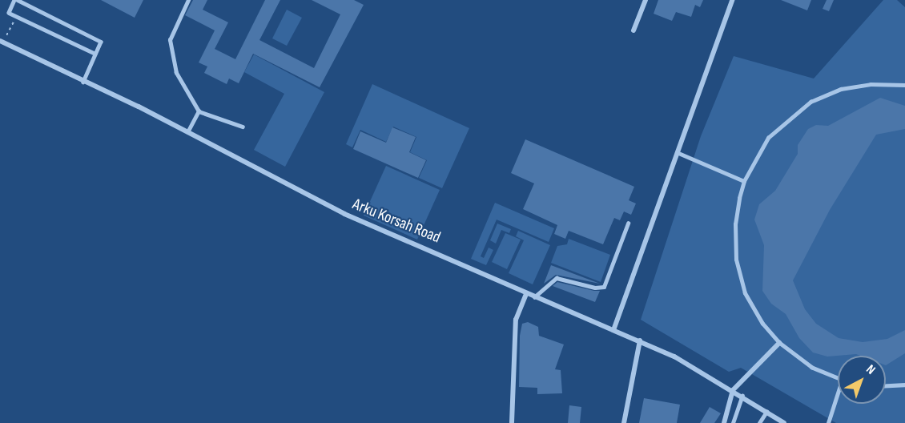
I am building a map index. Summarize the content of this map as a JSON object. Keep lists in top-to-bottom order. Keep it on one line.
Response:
{"streets":{"street":["Arku Korsah Road"]},"north":"top right"}
